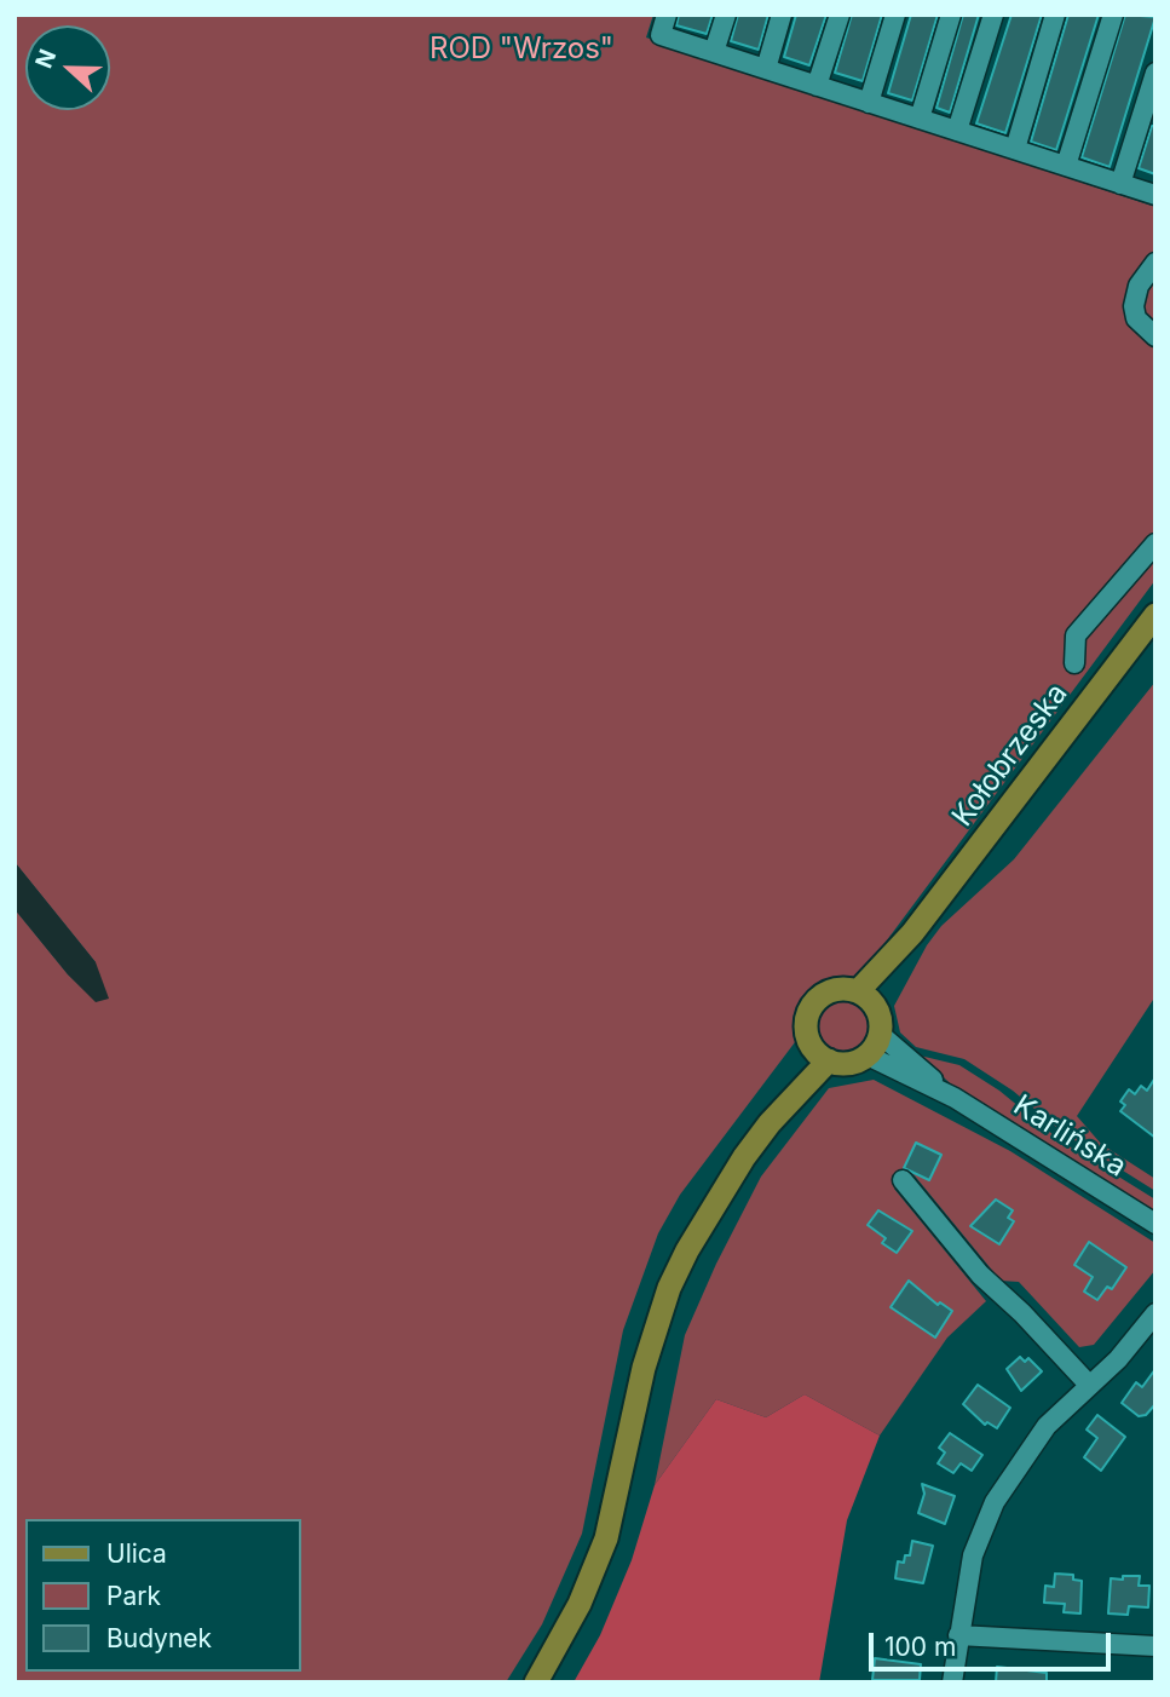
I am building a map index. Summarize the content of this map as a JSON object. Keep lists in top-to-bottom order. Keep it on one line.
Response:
{"streets":{"main road":["Kołobrzeska"],"street":["Karlińska"]},"crossings":[["Kołobrzeska","Karlińska"]],"parks":["ROD \"Wrzos\""],"legend":["Ulica","Park","Budynek"],"scale_bar":"100 m","north":"left"}
